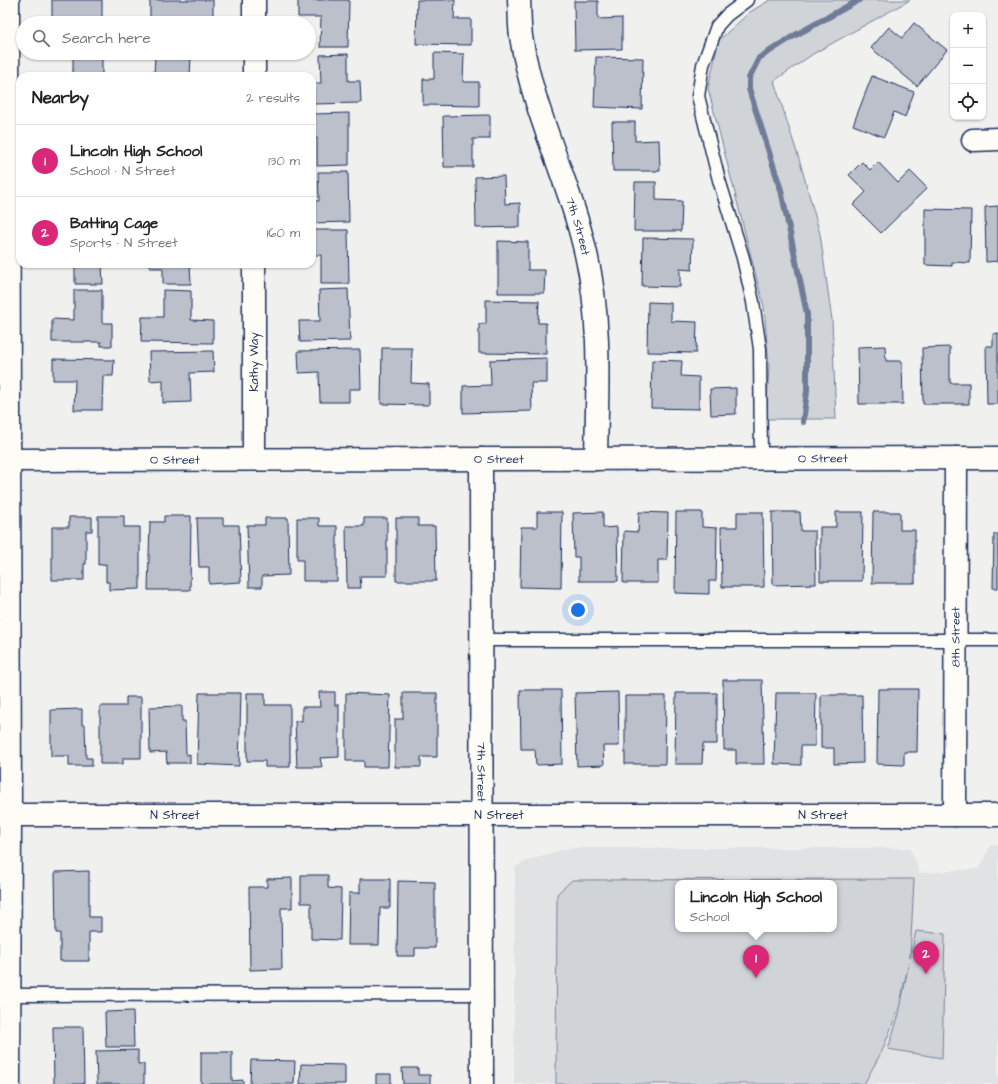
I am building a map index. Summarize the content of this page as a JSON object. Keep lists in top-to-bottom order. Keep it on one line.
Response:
{"streets":{"street":["7th Street","Kathy Way","O Street","8th Street","N Street"]},"crossings":[["7th Street","O Street"],["7th Street","N Street"],["Kathy Way","O Street"],["O Street","8th Street"],["8th Street","N Street"]],"page":{"map_buttons":["+","−"],"search":"Search here","heading":["Nearby","2 results"],"list":[{"mark":"1","name":"Lincoln High School","note":"School · N Street","value":"130 m"},{"mark":"2","name":"Batting Cage","note":"Sports · N Street","value":"160 m"}],"popup":["Lincoln High School","School"],"pins":["2","1"]}}
